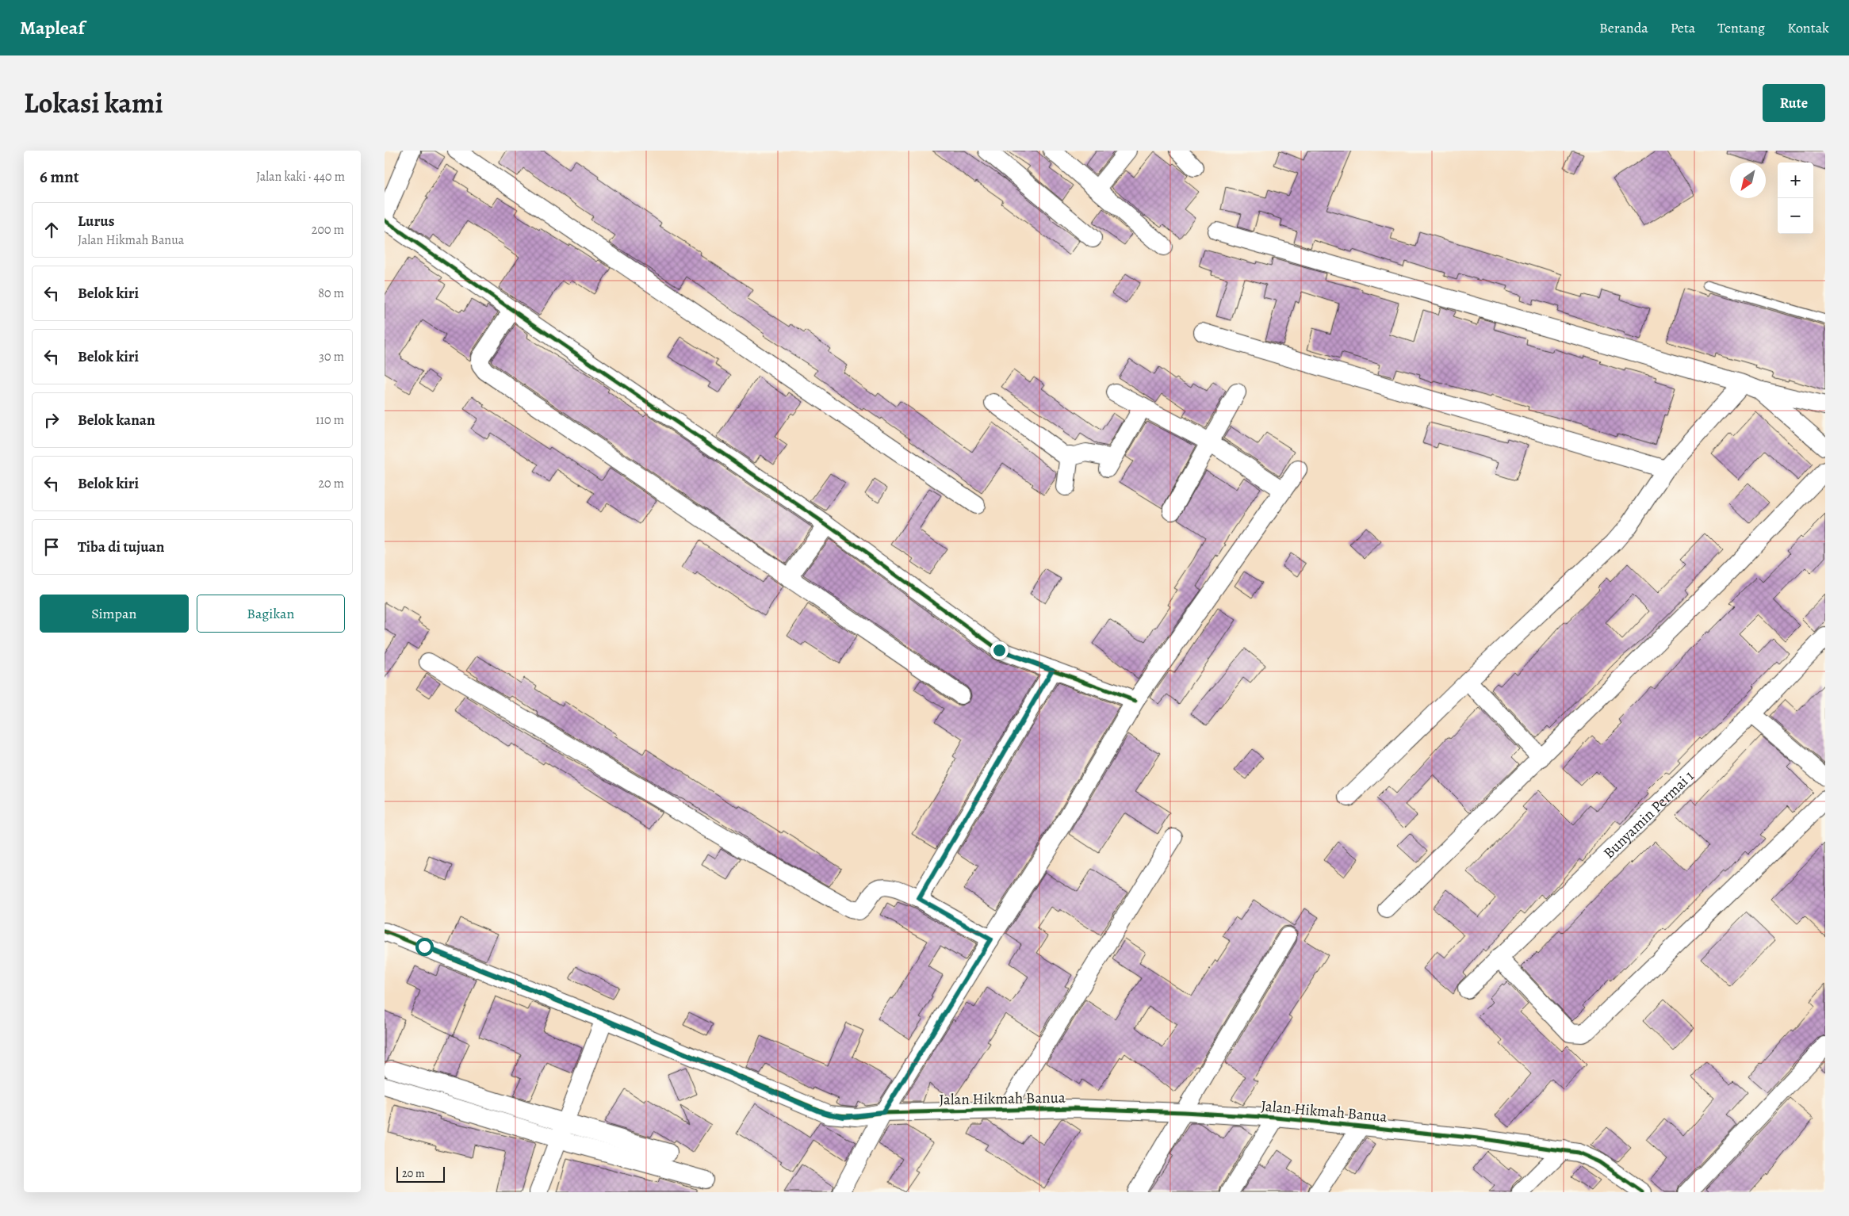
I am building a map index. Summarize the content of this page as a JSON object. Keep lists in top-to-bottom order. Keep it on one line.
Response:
{"streets":{"street":["Bunyamin Permai 1","Jalan Hikmah Banua"]},"scale_bar":"20 m","north":"bottom left","page":{"header":"Mapleaf","nav":["Beranda","Peta","Tentang","Kontak"],"title":"Lokasi kami","buttons":["Rute",["Simpan","Bagikan"]],"heading":["6 mnt","Jalan kaki · 440 m"],"map_buttons":["+","−"],"list":[["Lurus","Jalan Hikmah Banua","200 m"],["Belok kiri","80 m"],["Belok kiri","30 m"],["Belok kanan","110 m"],["Belok kiri","20 m"],"Tiba di tujuan"],"scale":"20 m"}}
